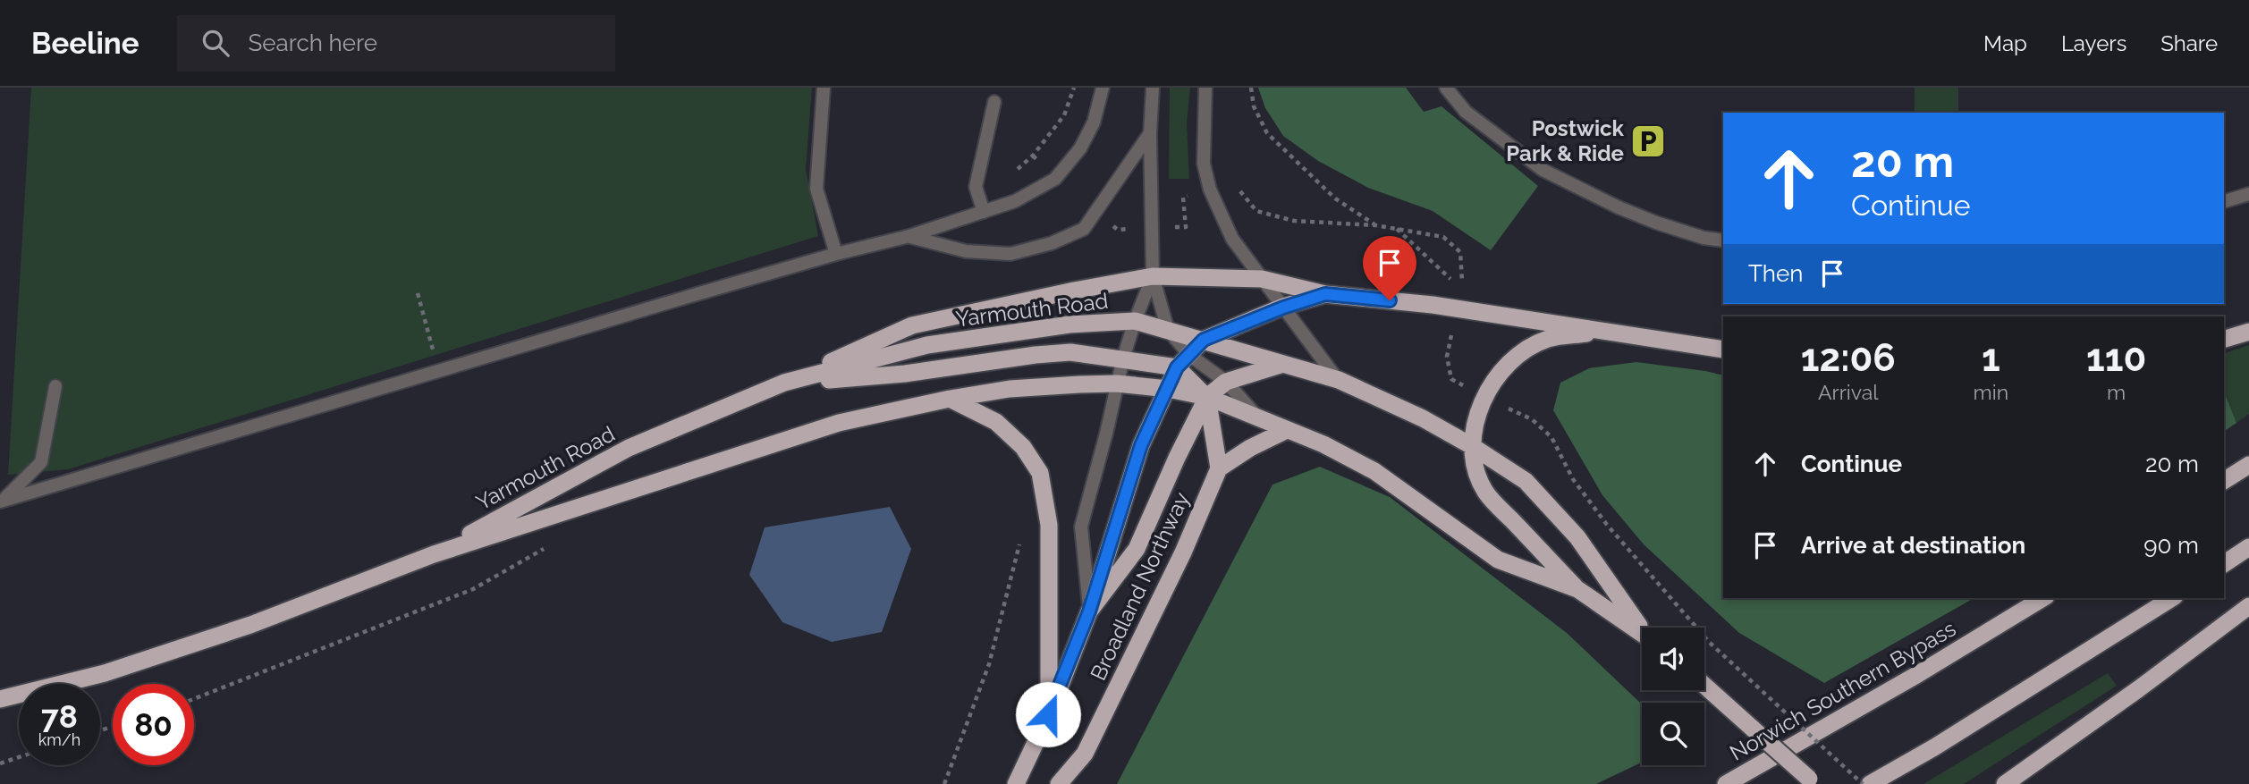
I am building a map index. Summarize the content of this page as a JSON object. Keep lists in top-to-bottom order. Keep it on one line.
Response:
{"streets":{"highway":["Yarmouth Road","Broadland Northway","Norwich Southern Bypass"]},"crossings":[["Yarmouth Road","Broadland Northway"]],"places":{"parking":["Postwick Park & Ride"]},"page":{"header":"Beeline","search":"Search here","nav":["Map","Layers","Share"],"turn":["20 m","Continue"],"then":"Then","eta":["12:06","Arrival","1","min","110","m"],"list":[{"name":"Continue","value":"20 m"},{"name":"Arrive at destination","value":"90 m"}],"speed":"78 km/h","limit":"80"}}
